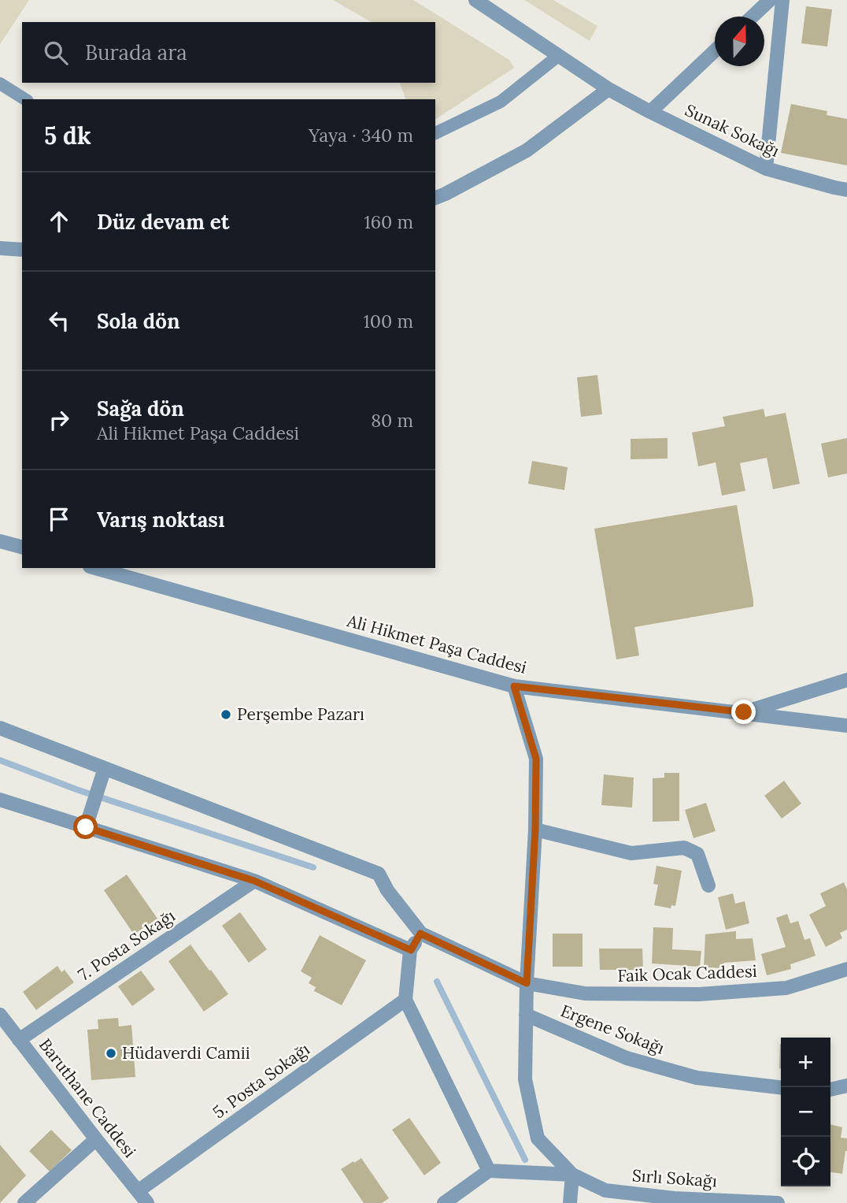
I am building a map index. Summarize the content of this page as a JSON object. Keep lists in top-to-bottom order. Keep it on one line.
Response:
{"streets":{"street":["Sunak Sokağı","Ali Hikmet Paşa Caddesi","7. Posta Sokağı","Faik Ocak Caddesi","Ergene Sokağı","5. Posta Sokağı","Baruthane Caddesi","Sırlı Sokağı"]},"crossings":[["7. Posta Sokağı","Baruthane Caddesi"],["5. Posta Sokağı","Baruthane Caddesi"]],"places":["Perşembe Pazarı","Hüdaverdi Camii"],"north":"top","page":{"search":"Burada ara","heading":["5 dk","Yaya · 340 m"],"list":[["Düz devam et","160 m"],["Sola dön","100 m"],["Sağa dön","Ali Hikmet Paşa Caddesi","80 m"],"Varış noktası"],"map_buttons":["+","−"]}}
